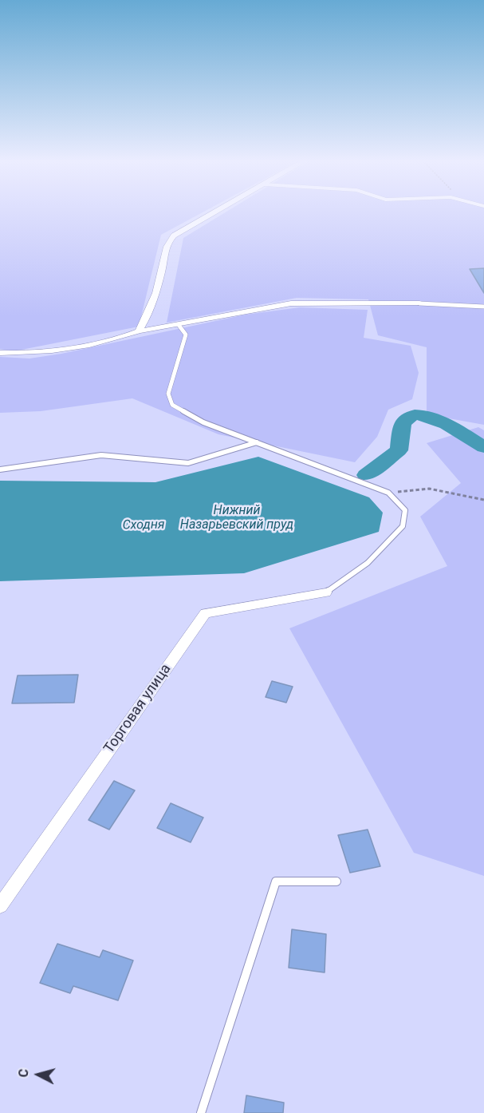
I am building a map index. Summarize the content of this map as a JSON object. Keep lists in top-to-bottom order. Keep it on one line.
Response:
{"streets":{"street":["Торговая улица"]},"water":["Нижний Назарьевский пруд","Сходня"],"north":"left"}
